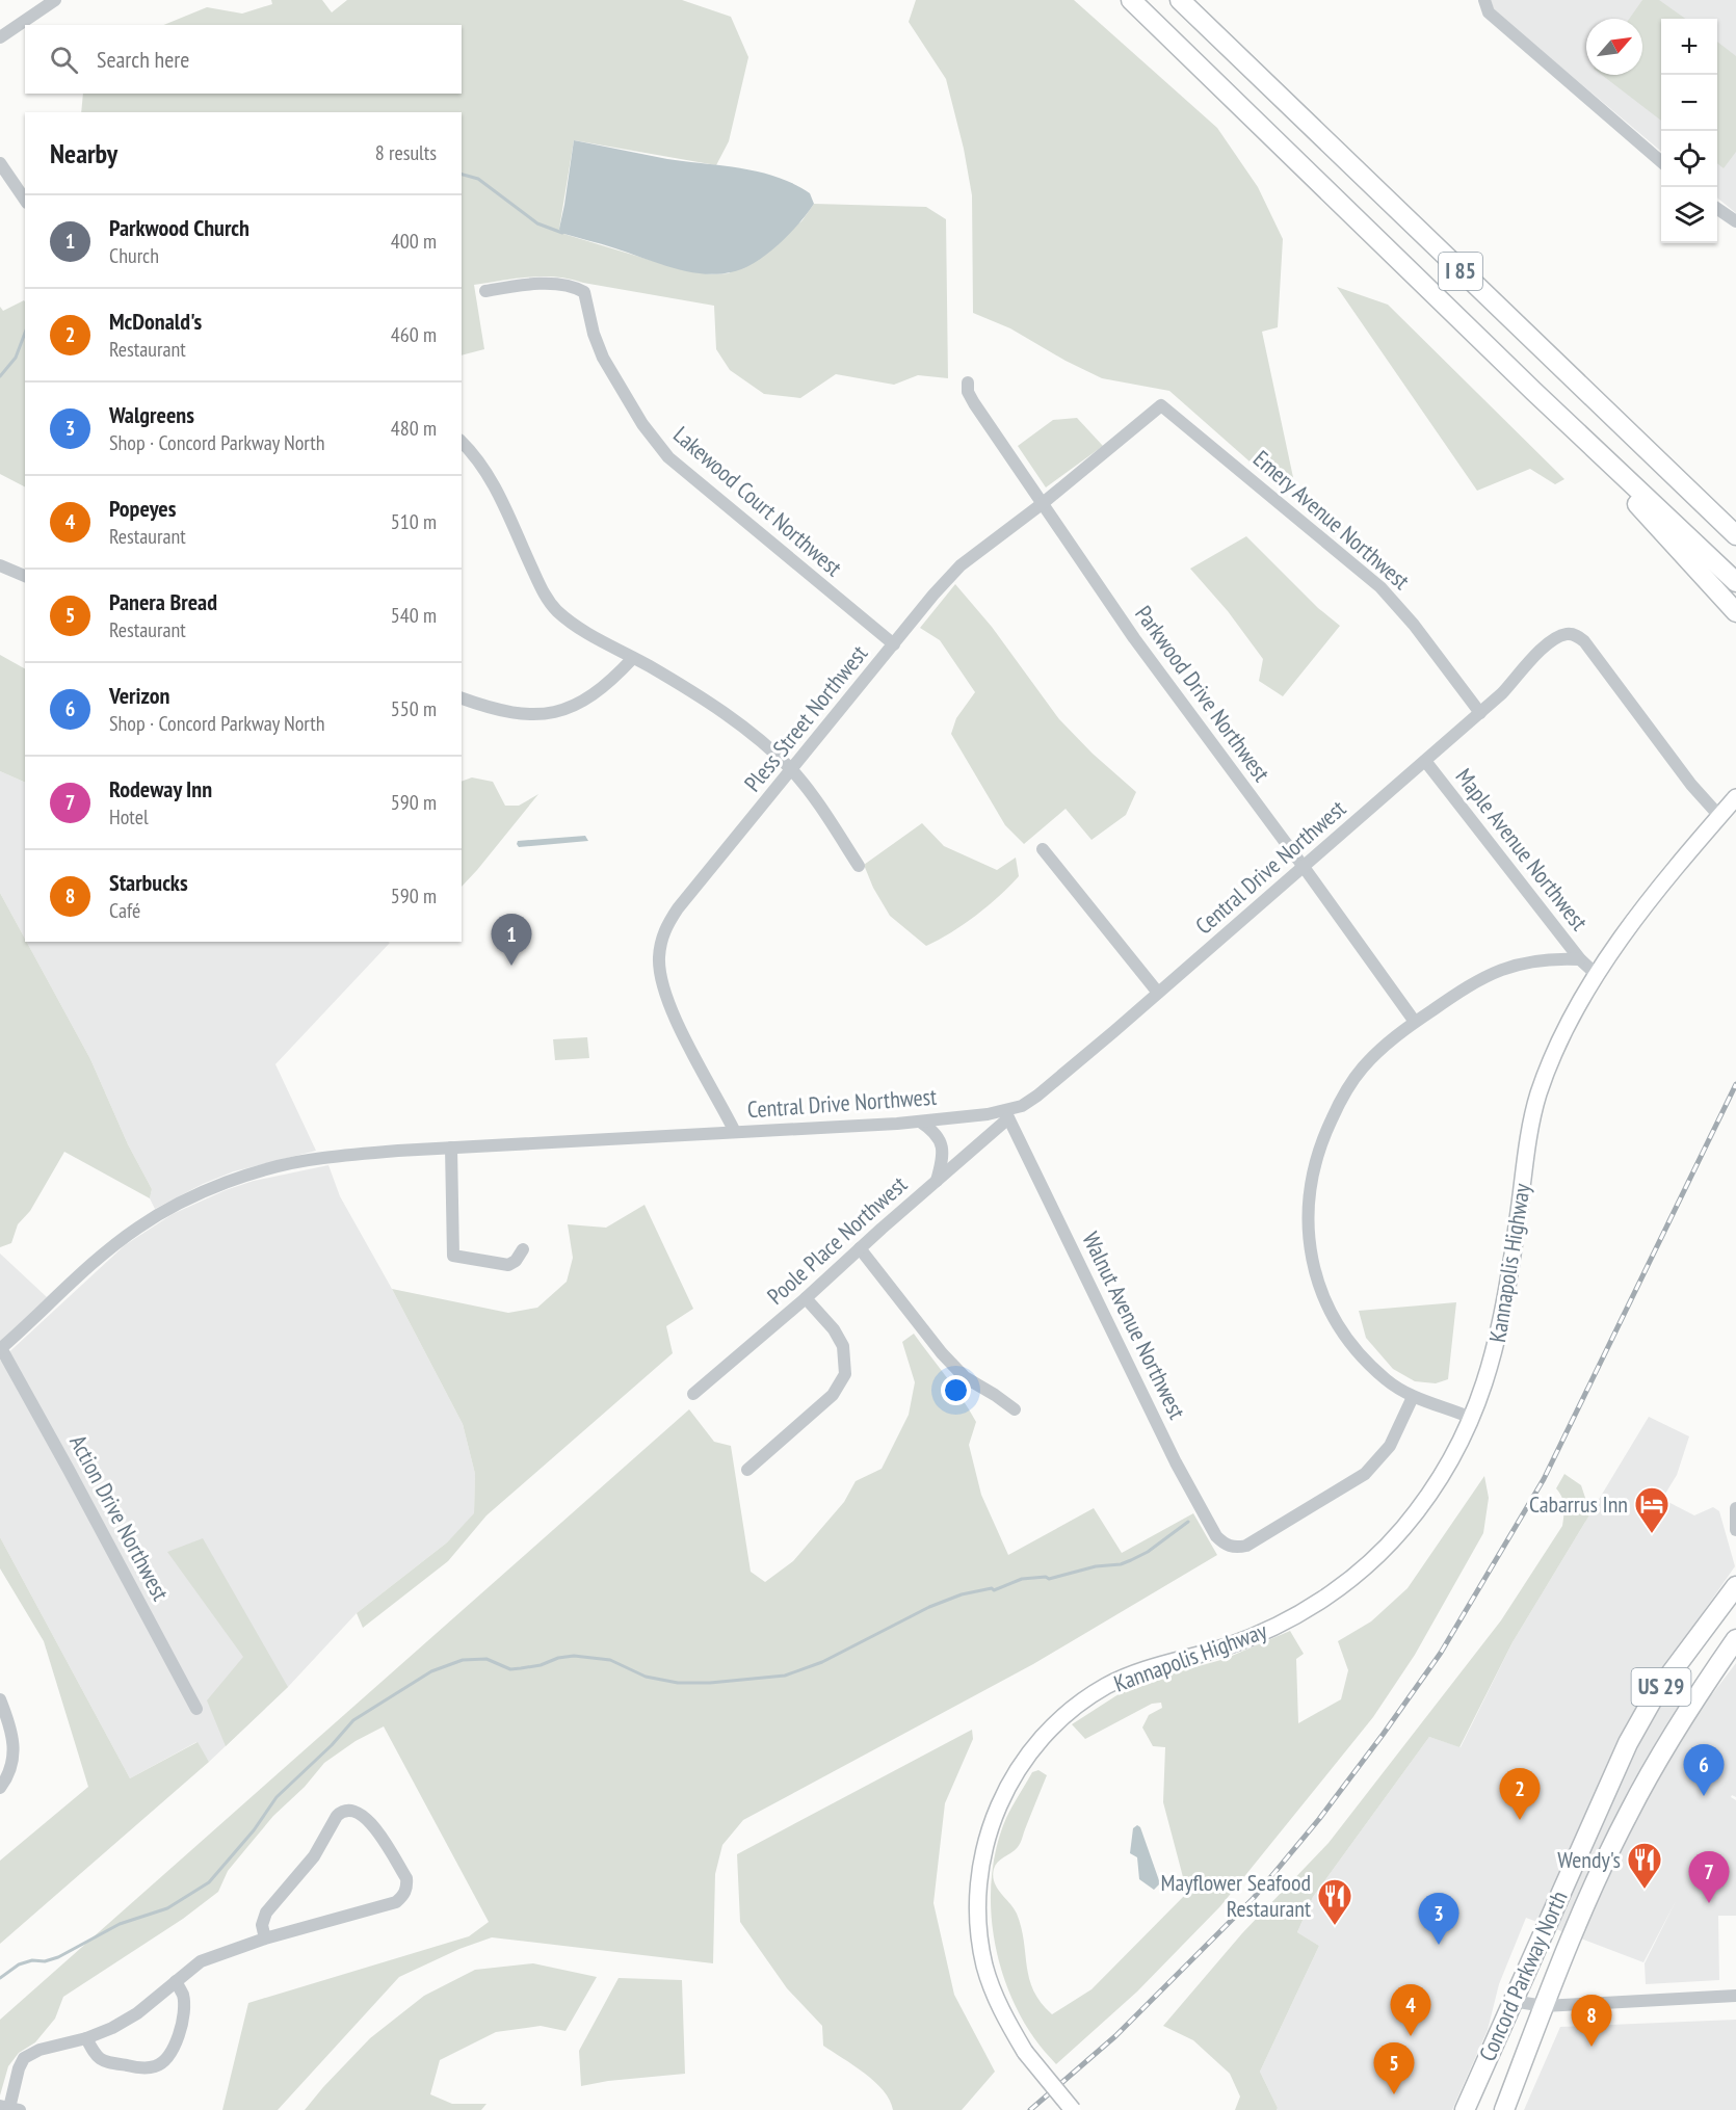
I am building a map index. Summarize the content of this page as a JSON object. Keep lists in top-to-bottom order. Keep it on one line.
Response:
{"streets":{"highway":["I 85","US 29","Concord Parkway North"],"main road":["Kannapolis Highway"],"street":["Lakewood Court Northwest","Emery Avenue Northwest","Parkwood Drive Northwest","Pless Street Northwest","Maple Avenue Northwest","Central Drive Northwest","Poole Place Northwest","Walnut Avenue Northwest","Action Drive Northwest"]},"crossings":[["Lakewood Court Northwest","Pless Street Northwest"],["Emery Avenue Northwest","Pless Street Northwest"],["Emery Avenue Northwest","Central Drive Northwest"],["Parkwood Drive Northwest","Pless Street Northwest"],["Parkwood Drive Northwest","Central Drive Northwest"],["Pless Street Northwest","Central Drive Northwest"],["Maple Avenue Northwest","Central Drive Northwest"],["Maple Avenue Northwest","Kannapolis Highway"],["Central Drive Northwest","Poole Place Northwest"],["Central Drive Northwest","Kannapolis Highway"],["Central Drive Northwest","Walnut Avenue Northwest"],["Central Drive Northwest","Action Drive Northwest"],["Poole Place Northwest","Walnut Avenue Northwest"]],"places":{"hotel":["Cabarrus Inn"],"restaurant":["Wendy's","Mayflower Seafood Restaurant"]},"north":"top right","page":{"map_buttons":["+","−"],"search":"Search here","heading":["Nearby","8 results"],"list":[{"mark":"1","name":"Parkwood Church","note":"Church","value":"400 m"},{"mark":"2","name":"McDonald's","note":"Restaurant","value":"460 m"},{"mark":"3","name":"Walgreens","note":"Shop · Concord Parkway North","value":"480 m"},{"mark":"4","name":"Popeyes","note":"Restaurant","value":"510 m"},{"mark":"5","name":"Panera Bread","note":"Restaurant","value":"540 m"},{"mark":"6","name":"Verizon","note":"Shop · Concord Parkway North","value":"550 m"},{"mark":"7","name":"Rodeway Inn","note":"Hotel","value":"590 m"},{"mark":"8","name":"Starbucks","note":"Café","value":"590 m"}],"pins":["1","6","2","7","3","4","8","5"]}}
